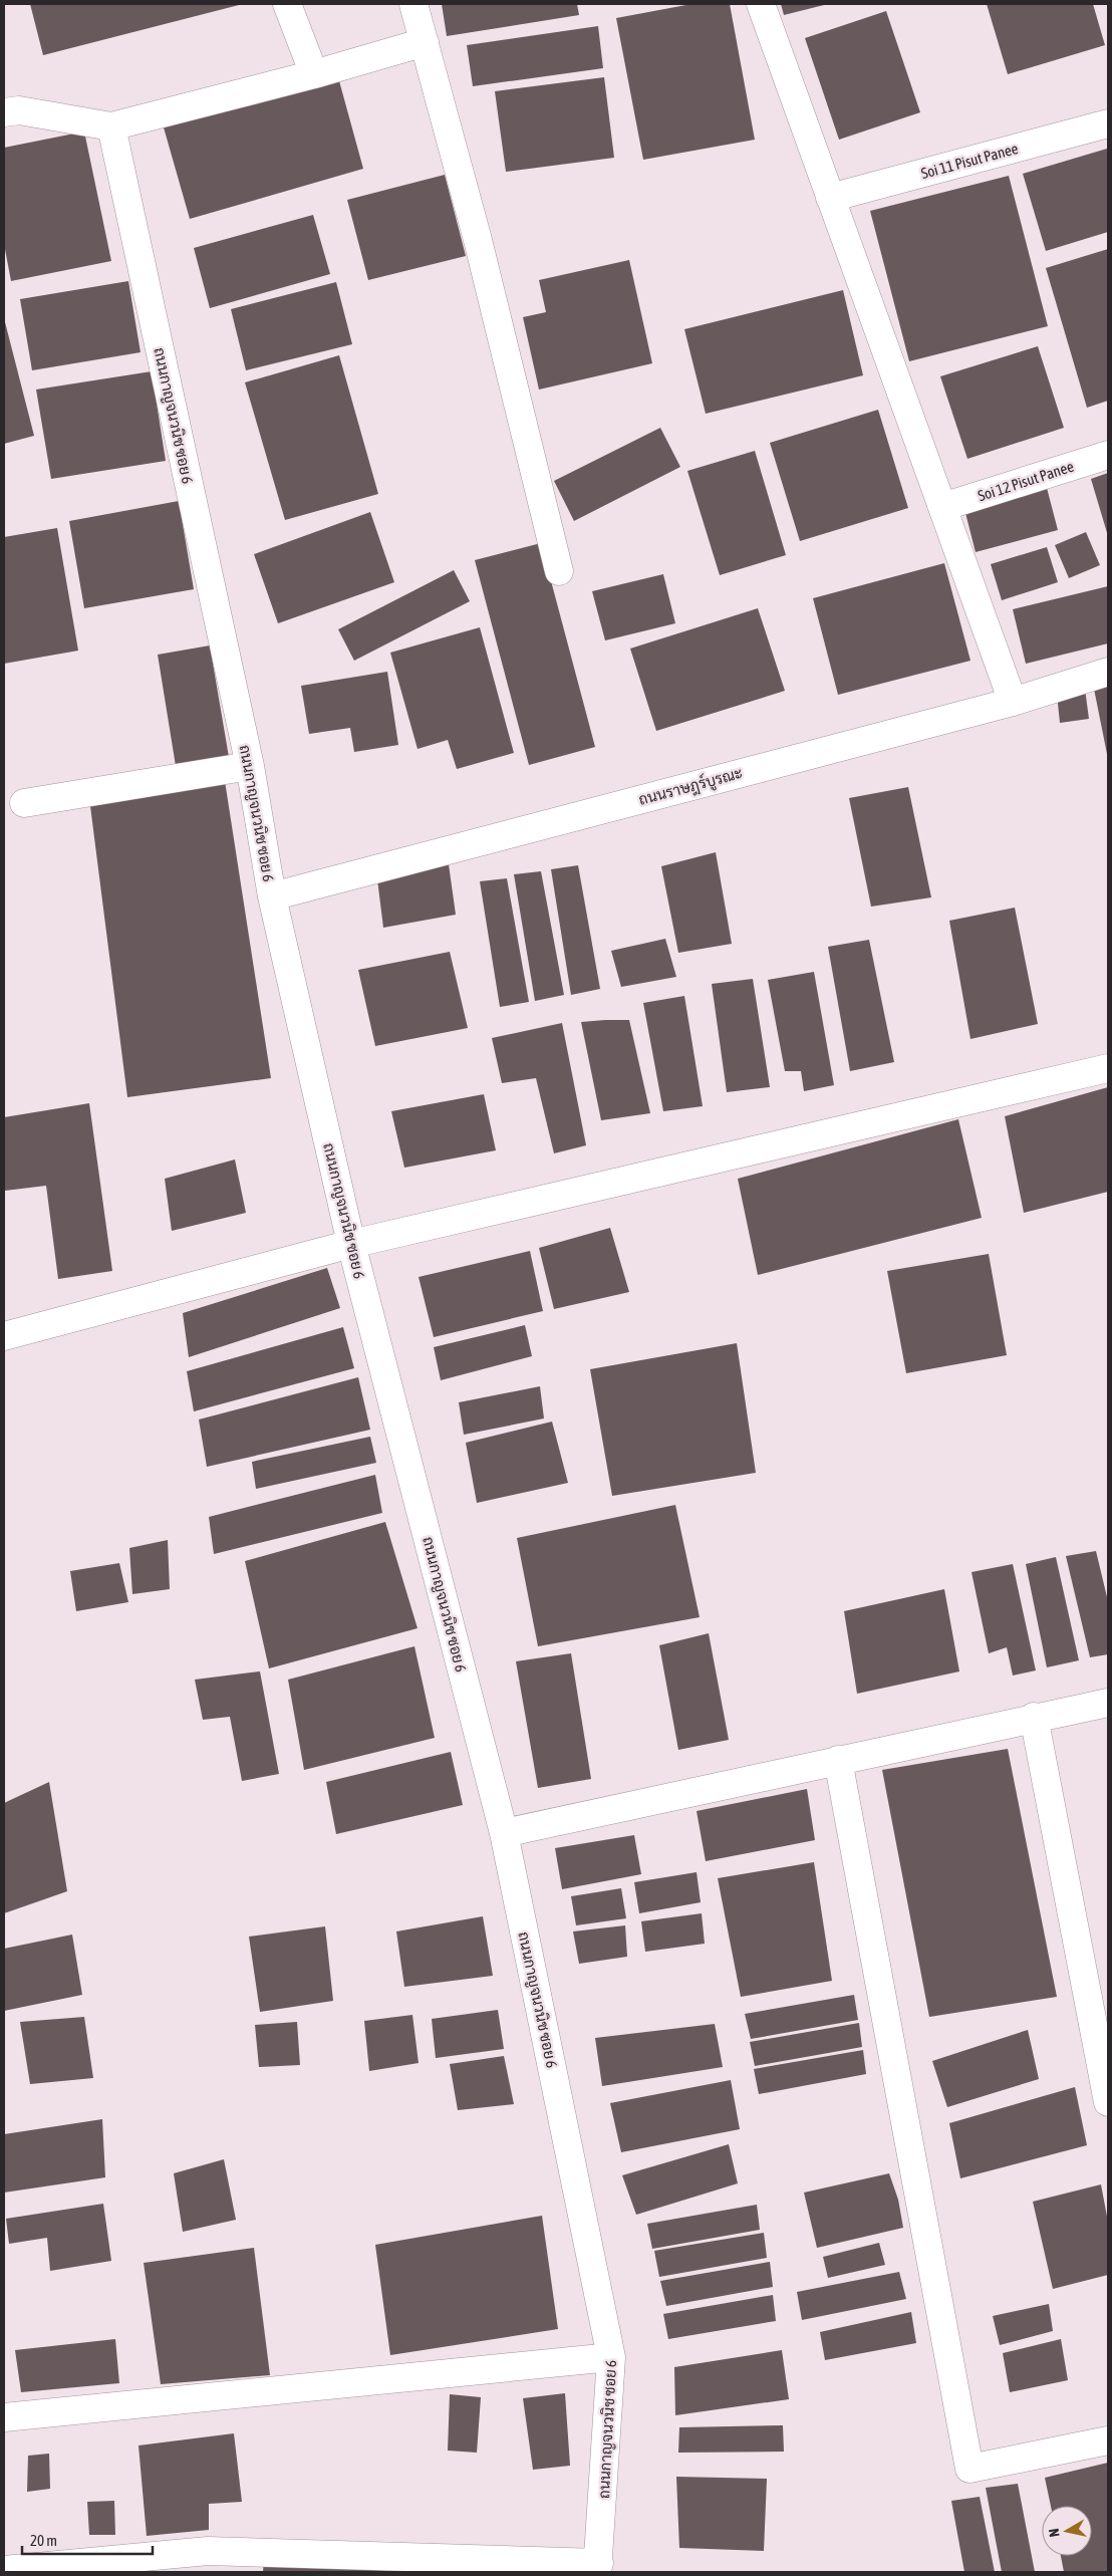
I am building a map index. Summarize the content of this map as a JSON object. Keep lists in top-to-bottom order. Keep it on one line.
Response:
{"streets":{"street":["Soi 11 Pisut Panee","ถนนกาญจนวนิช ซอย 6","Soi 12 Pisut Panee","ถนนราษฎร์บูรณะ"]},"crossings":[["ถนนกาญจนวนิช ซอย 6","ถนนราษฎร์บูรณะ"]],"scale_bar":"20 m","north":"left"}
